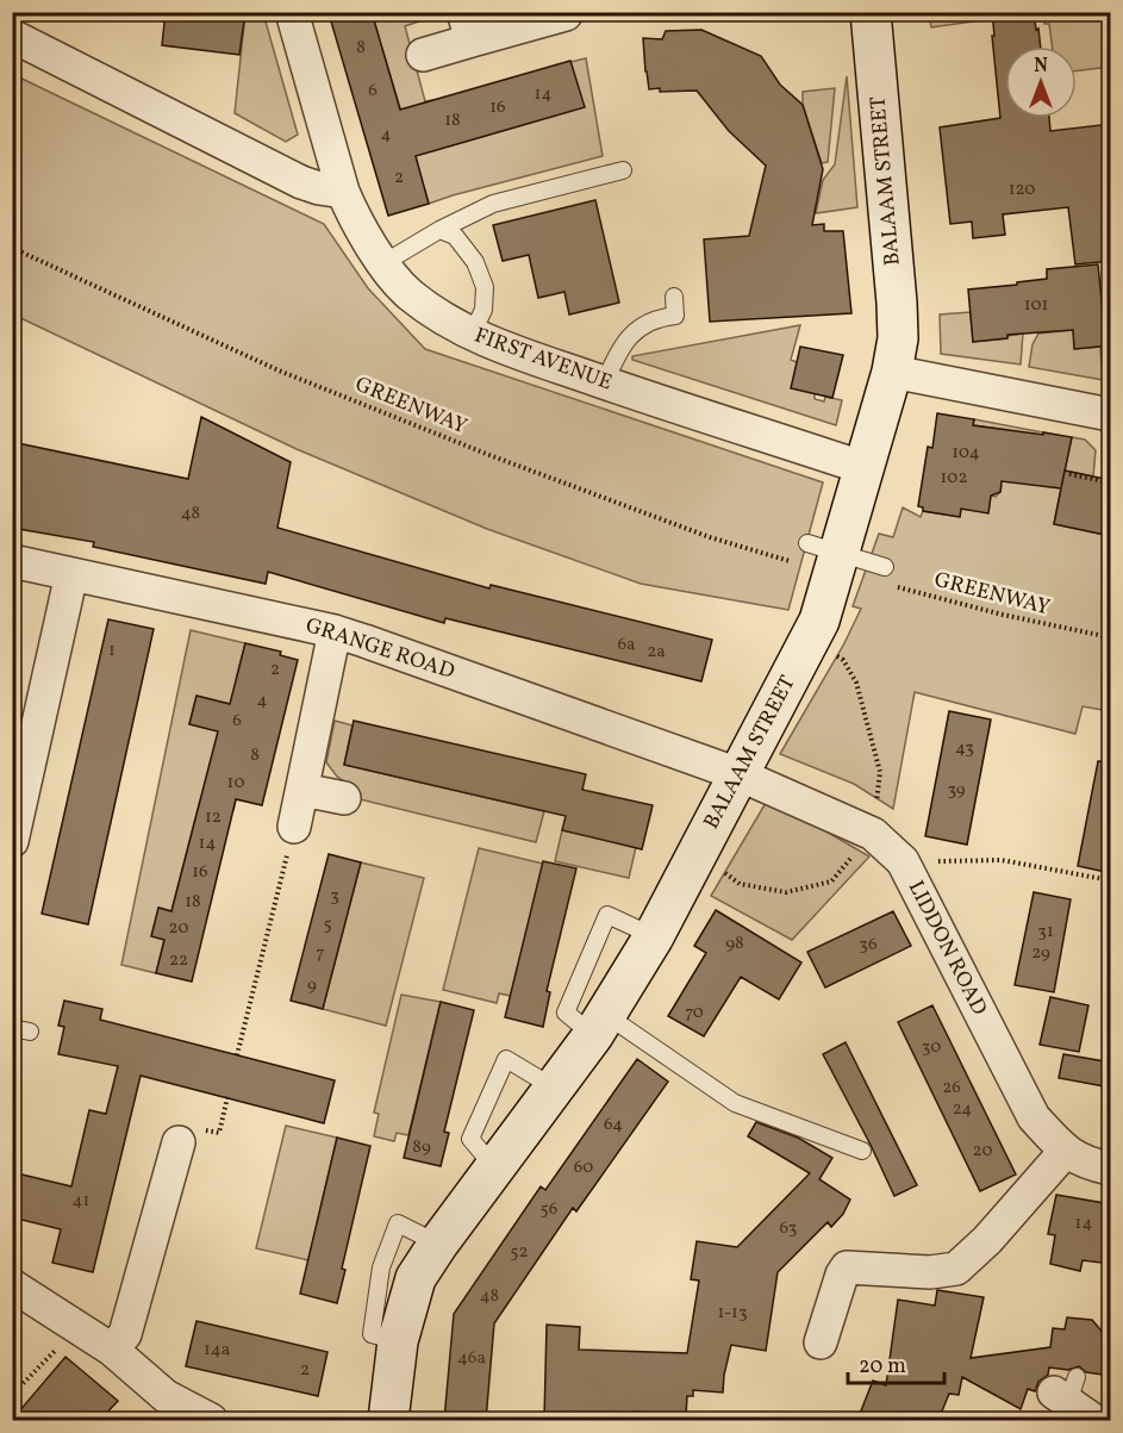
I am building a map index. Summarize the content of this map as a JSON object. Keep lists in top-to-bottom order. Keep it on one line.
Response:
{"streets":{"main road":["BALAAM STREET"],"street":["FIRST AVENUE","GRANGE ROAD","LIDDON ROAD"],"path":["GREENWAY"]},"crossings":[["BALAAM STREET","FIRST AVENUE"],["BALAAM STREET","GRANGE ROAD"],["BALAAM STREET","LIDDON ROAD"],["GRANGE ROAD","LIDDON ROAD"]],"house_numbers":["8","6","14","16","18","4","2","120","101","104","102","48","6a","1","2a","2","4","6","43","8","10","39","12","14","16","3","18","5","20","31","98","36","7","29","22","9","70","30","26","24","64","89","20","60","41","56","14","63","52","48","1-13","14a","46a","2"],"scale_bar":"20 m","north":"top"}
